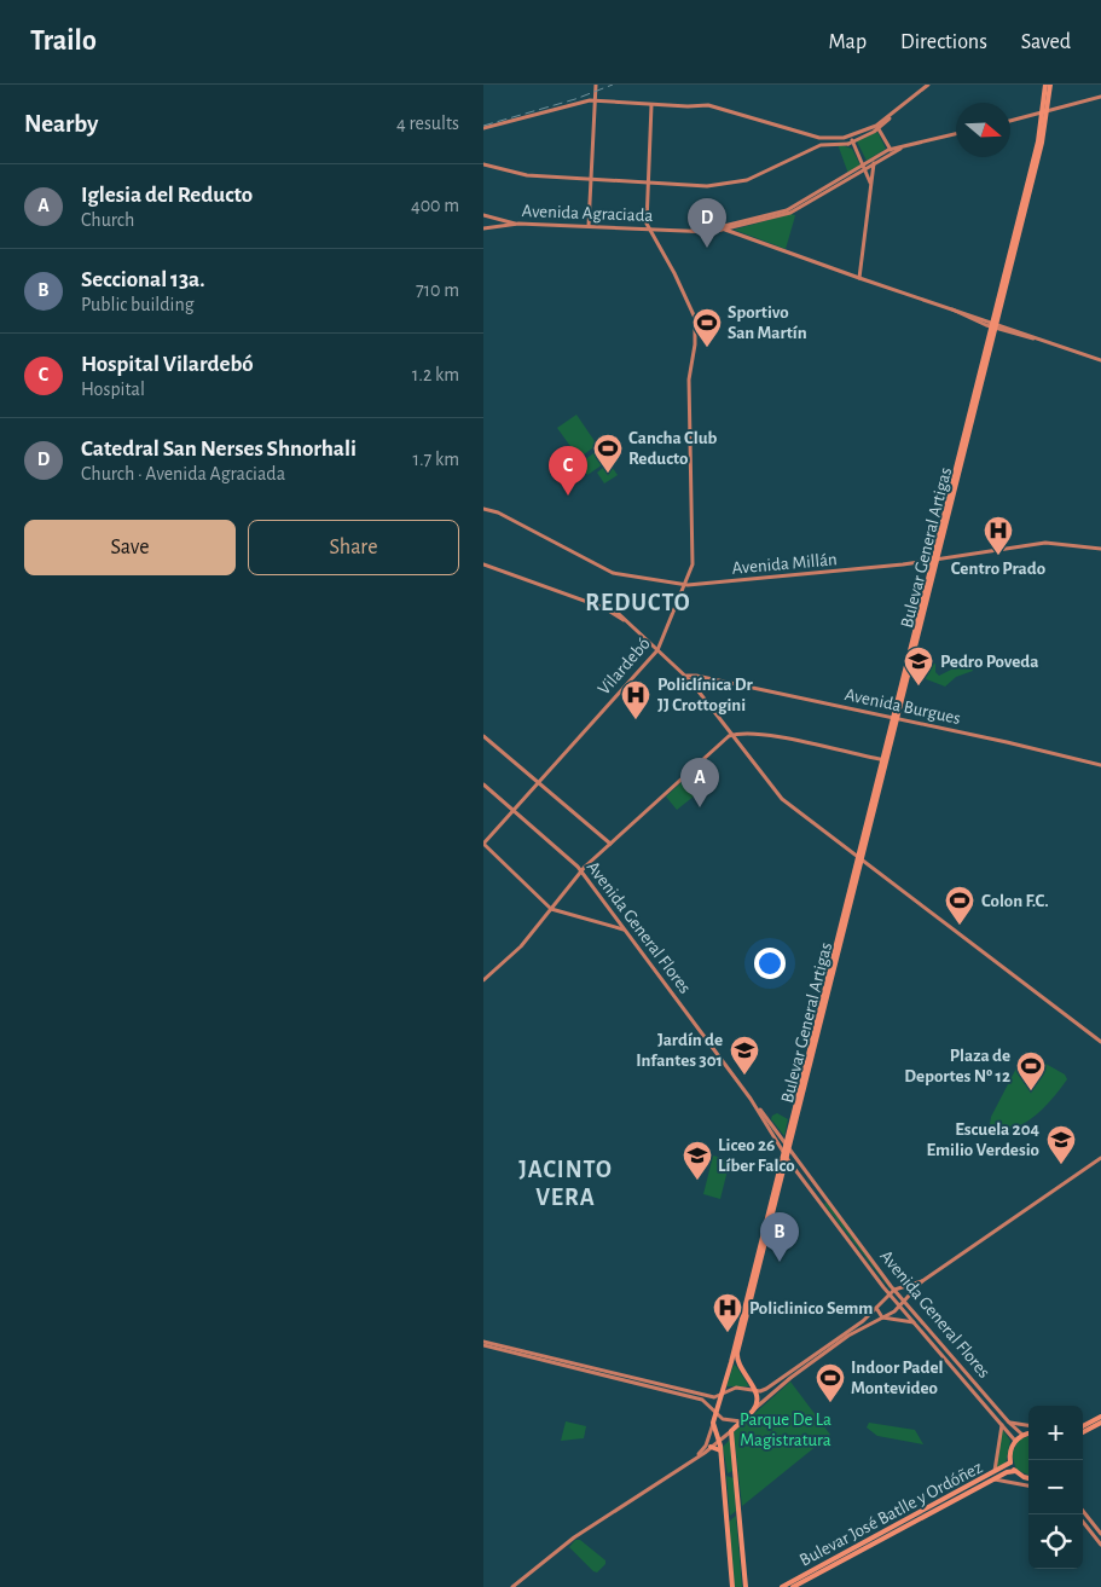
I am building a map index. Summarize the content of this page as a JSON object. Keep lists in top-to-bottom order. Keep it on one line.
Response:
{"streets":{"main road":["Avenida Agraciada","Bulevar General Artigas","Avenida Millán","Vilardebó","Avenida Burgues","Avenida General Flores","Bulevar José Batlle y Ordóñez"]},"crossings":[["Avenida Agraciada","Vilardebó"],["Bulevar General Artigas","Avenida Millán"],["Bulevar General Artigas","Avenida Burgues"],["Bulevar General Artigas","Avenida General Flores"],["Avenida Millán","Vilardebó"],["Vilardebó","Avenida General Flores"]],"districts":["REDUCTO","JACINTO VERA"],"parks":["Parque De La Magistratura"],"places":{"sports":["Sportivo San Martín","Cancha Club Reducto","Colon F.C.","Plaza de Deportes Nº 12","Indoor Padel Montevideo"],"hospital":["Centro Prado","Policlínica Dr JJ Crottogini","Policlinico Semm"],"school or university":["Pedro Poveda","Jardín de Infantes 301","Escuela 204 Emilio Verdesio","Liceo 26 Líber Falco"]},"north":"right","page":{"header":"Trailo","nav":["Map","Directions","Saved"],"heading":["Nearby","4 results"],"list":[{"mark":"A","name":"Iglesia del Reducto","note":"Church","value":"400 m"},{"mark":"B","name":"Seccional 13a.","note":"Public building","value":"710 m"},{"mark":"C","name":"Hospital Vilardebó","note":"Hospital","value":"1.2 km"},{"mark":"D","name":"Catedral San Nerses Shnorhali","note":"Church · Avenida Agraciada","value":"1.7 km"}],"pins":["D","C","A","B"],"buttons":["Save","Share"],"map_buttons":["+","−"]}}
